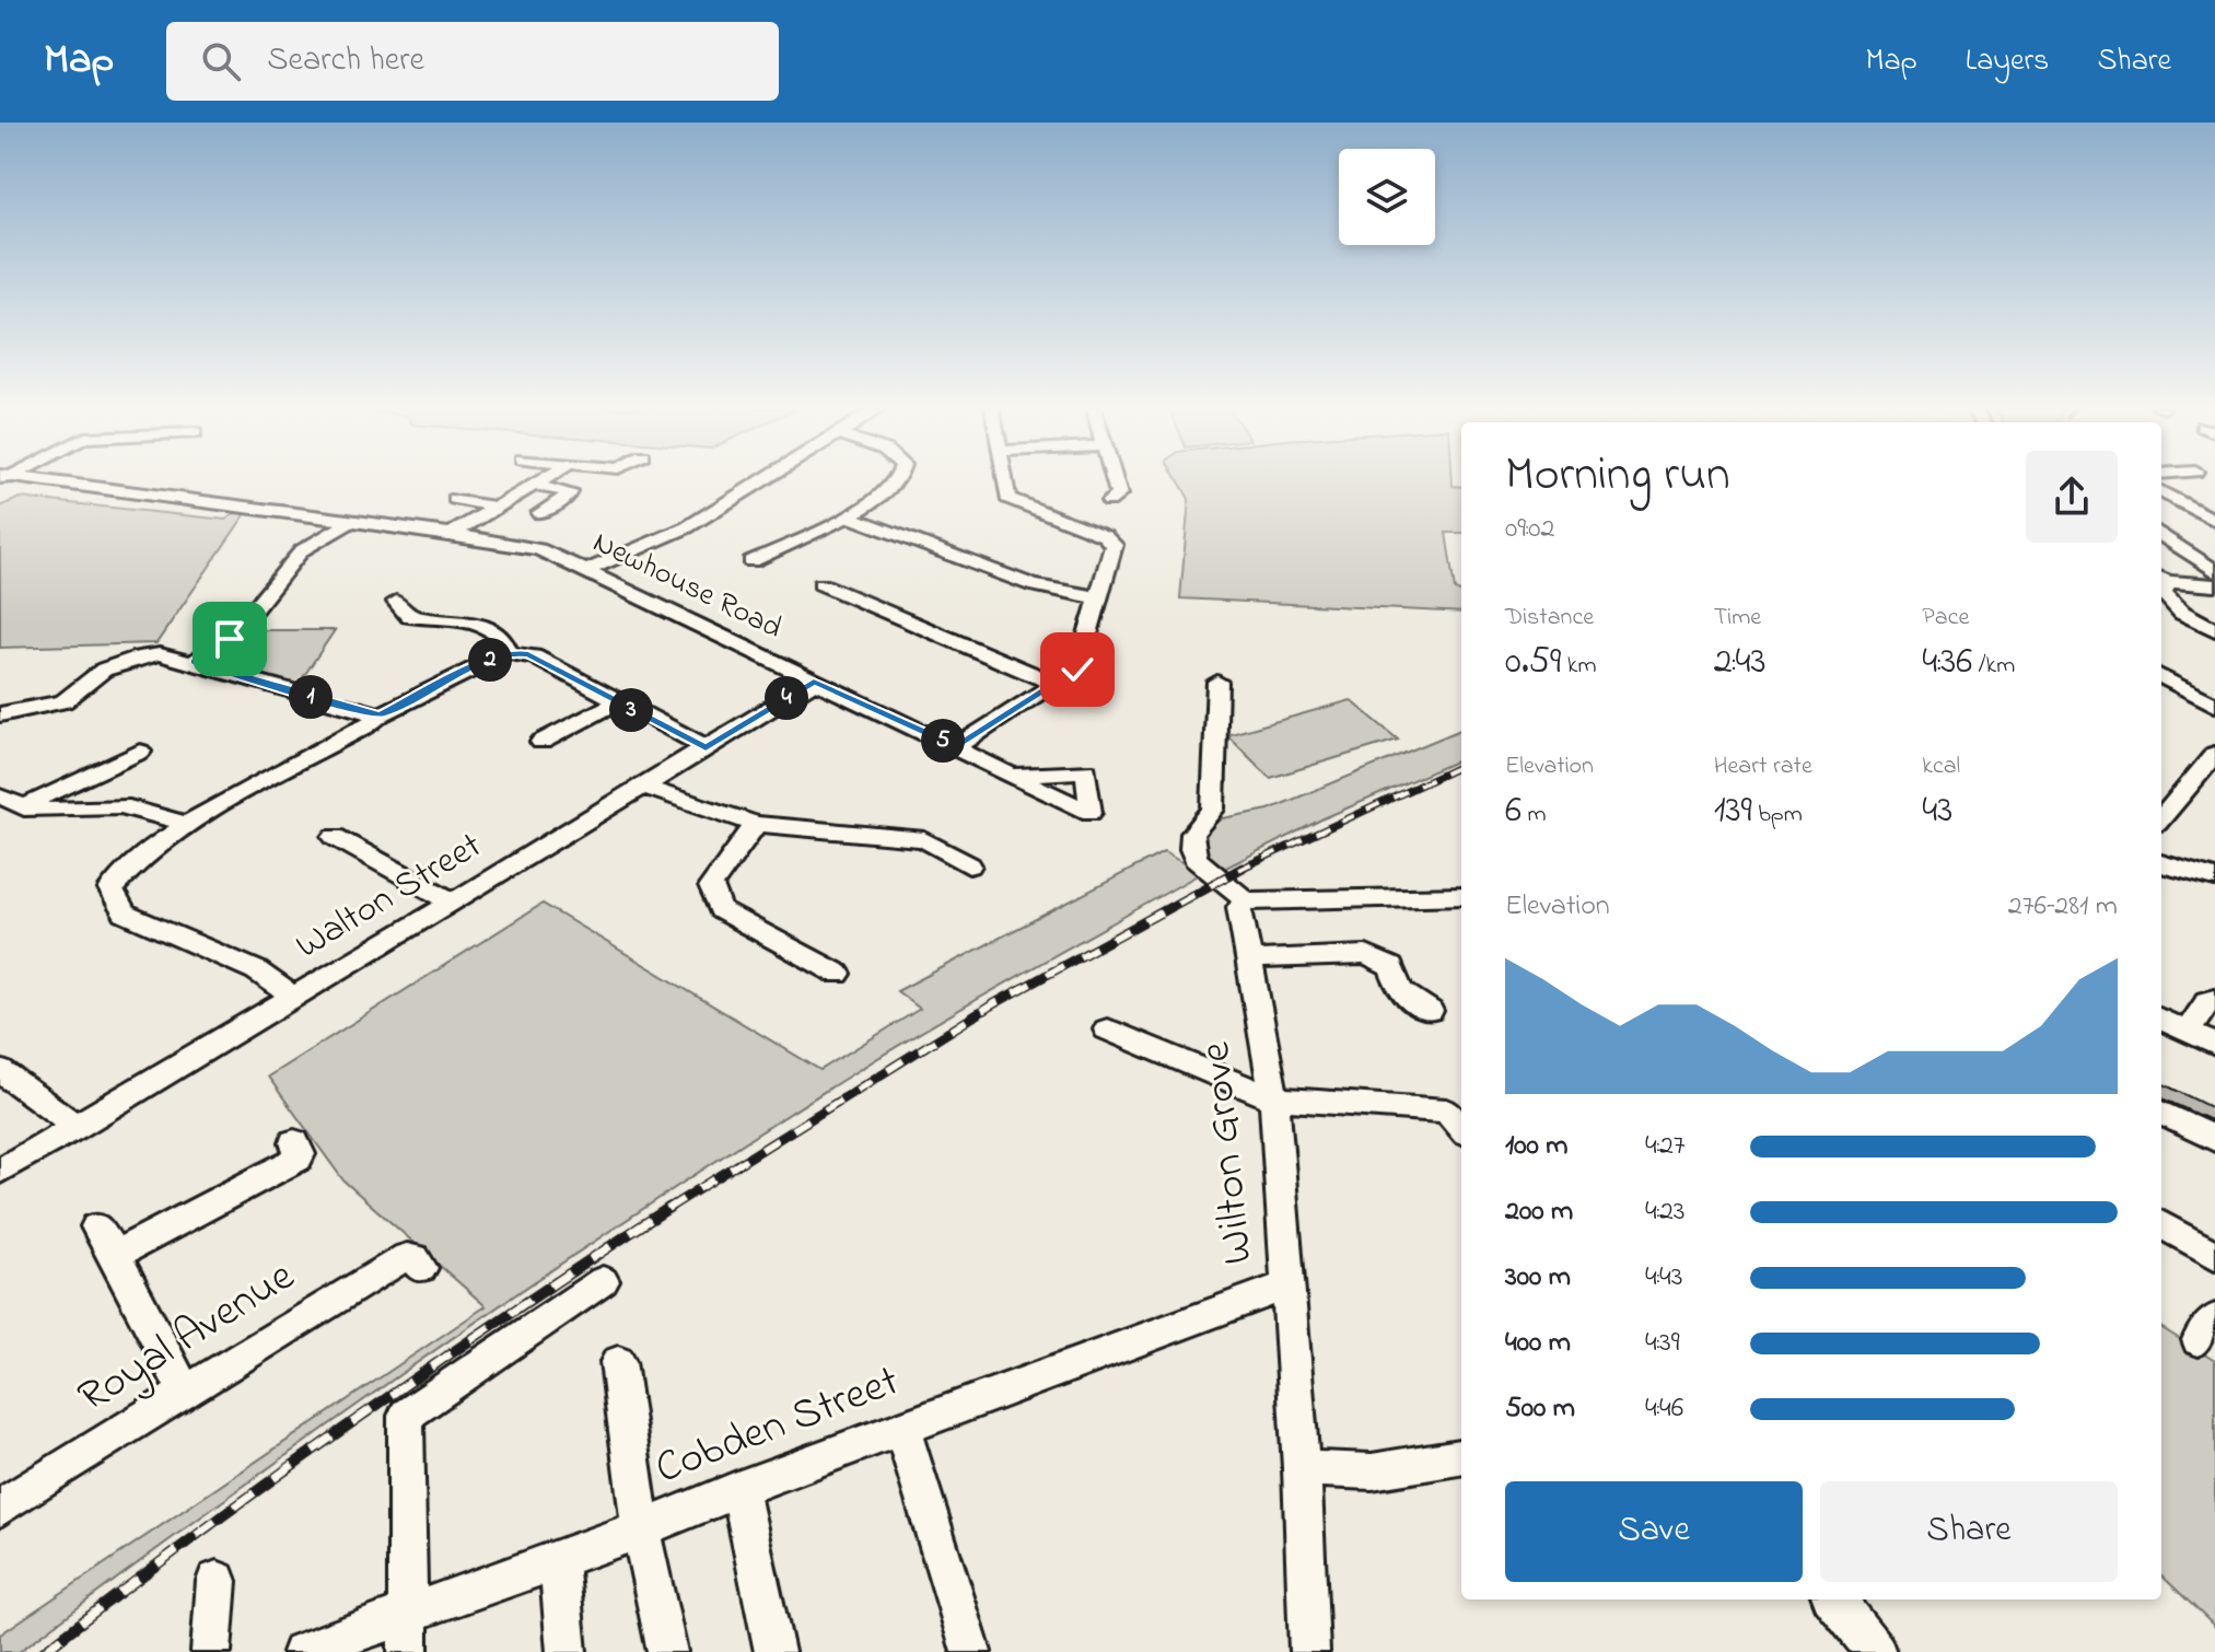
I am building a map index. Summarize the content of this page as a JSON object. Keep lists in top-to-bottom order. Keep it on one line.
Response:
{"streets":{"street":["Newhouse Road","Walton Street","Wilton Grove","Royal Avenue","Cobden Street"]},"crossings":[["Newhouse Road","Walton Street"],["Wilton Grove","Cobden Street"]],"page":{"header":"Map","search":"Search here","nav":["Map","Layers","Share"],"heading":["Morning run","09:02"],"stats":[["Distance","0.59 km"],["Time","2:43"],["Pace","4:36 /km"],["Elevation","6 m"],["Heart rate","139 bpm"],["kcal","43"]],"pins":["2","1","4","3","5"],"chart":["Elevation","276–281 m"],"list":[{"name":"100 m","note":"4:27"},{"name":"200 m","note":"4:23"},{"name":"300 m","note":"4:43"},{"name":"400 m","note":"4:39"},{"name":"500 m","note":"4:46"}],"buttons":["Save","Share"]}}
